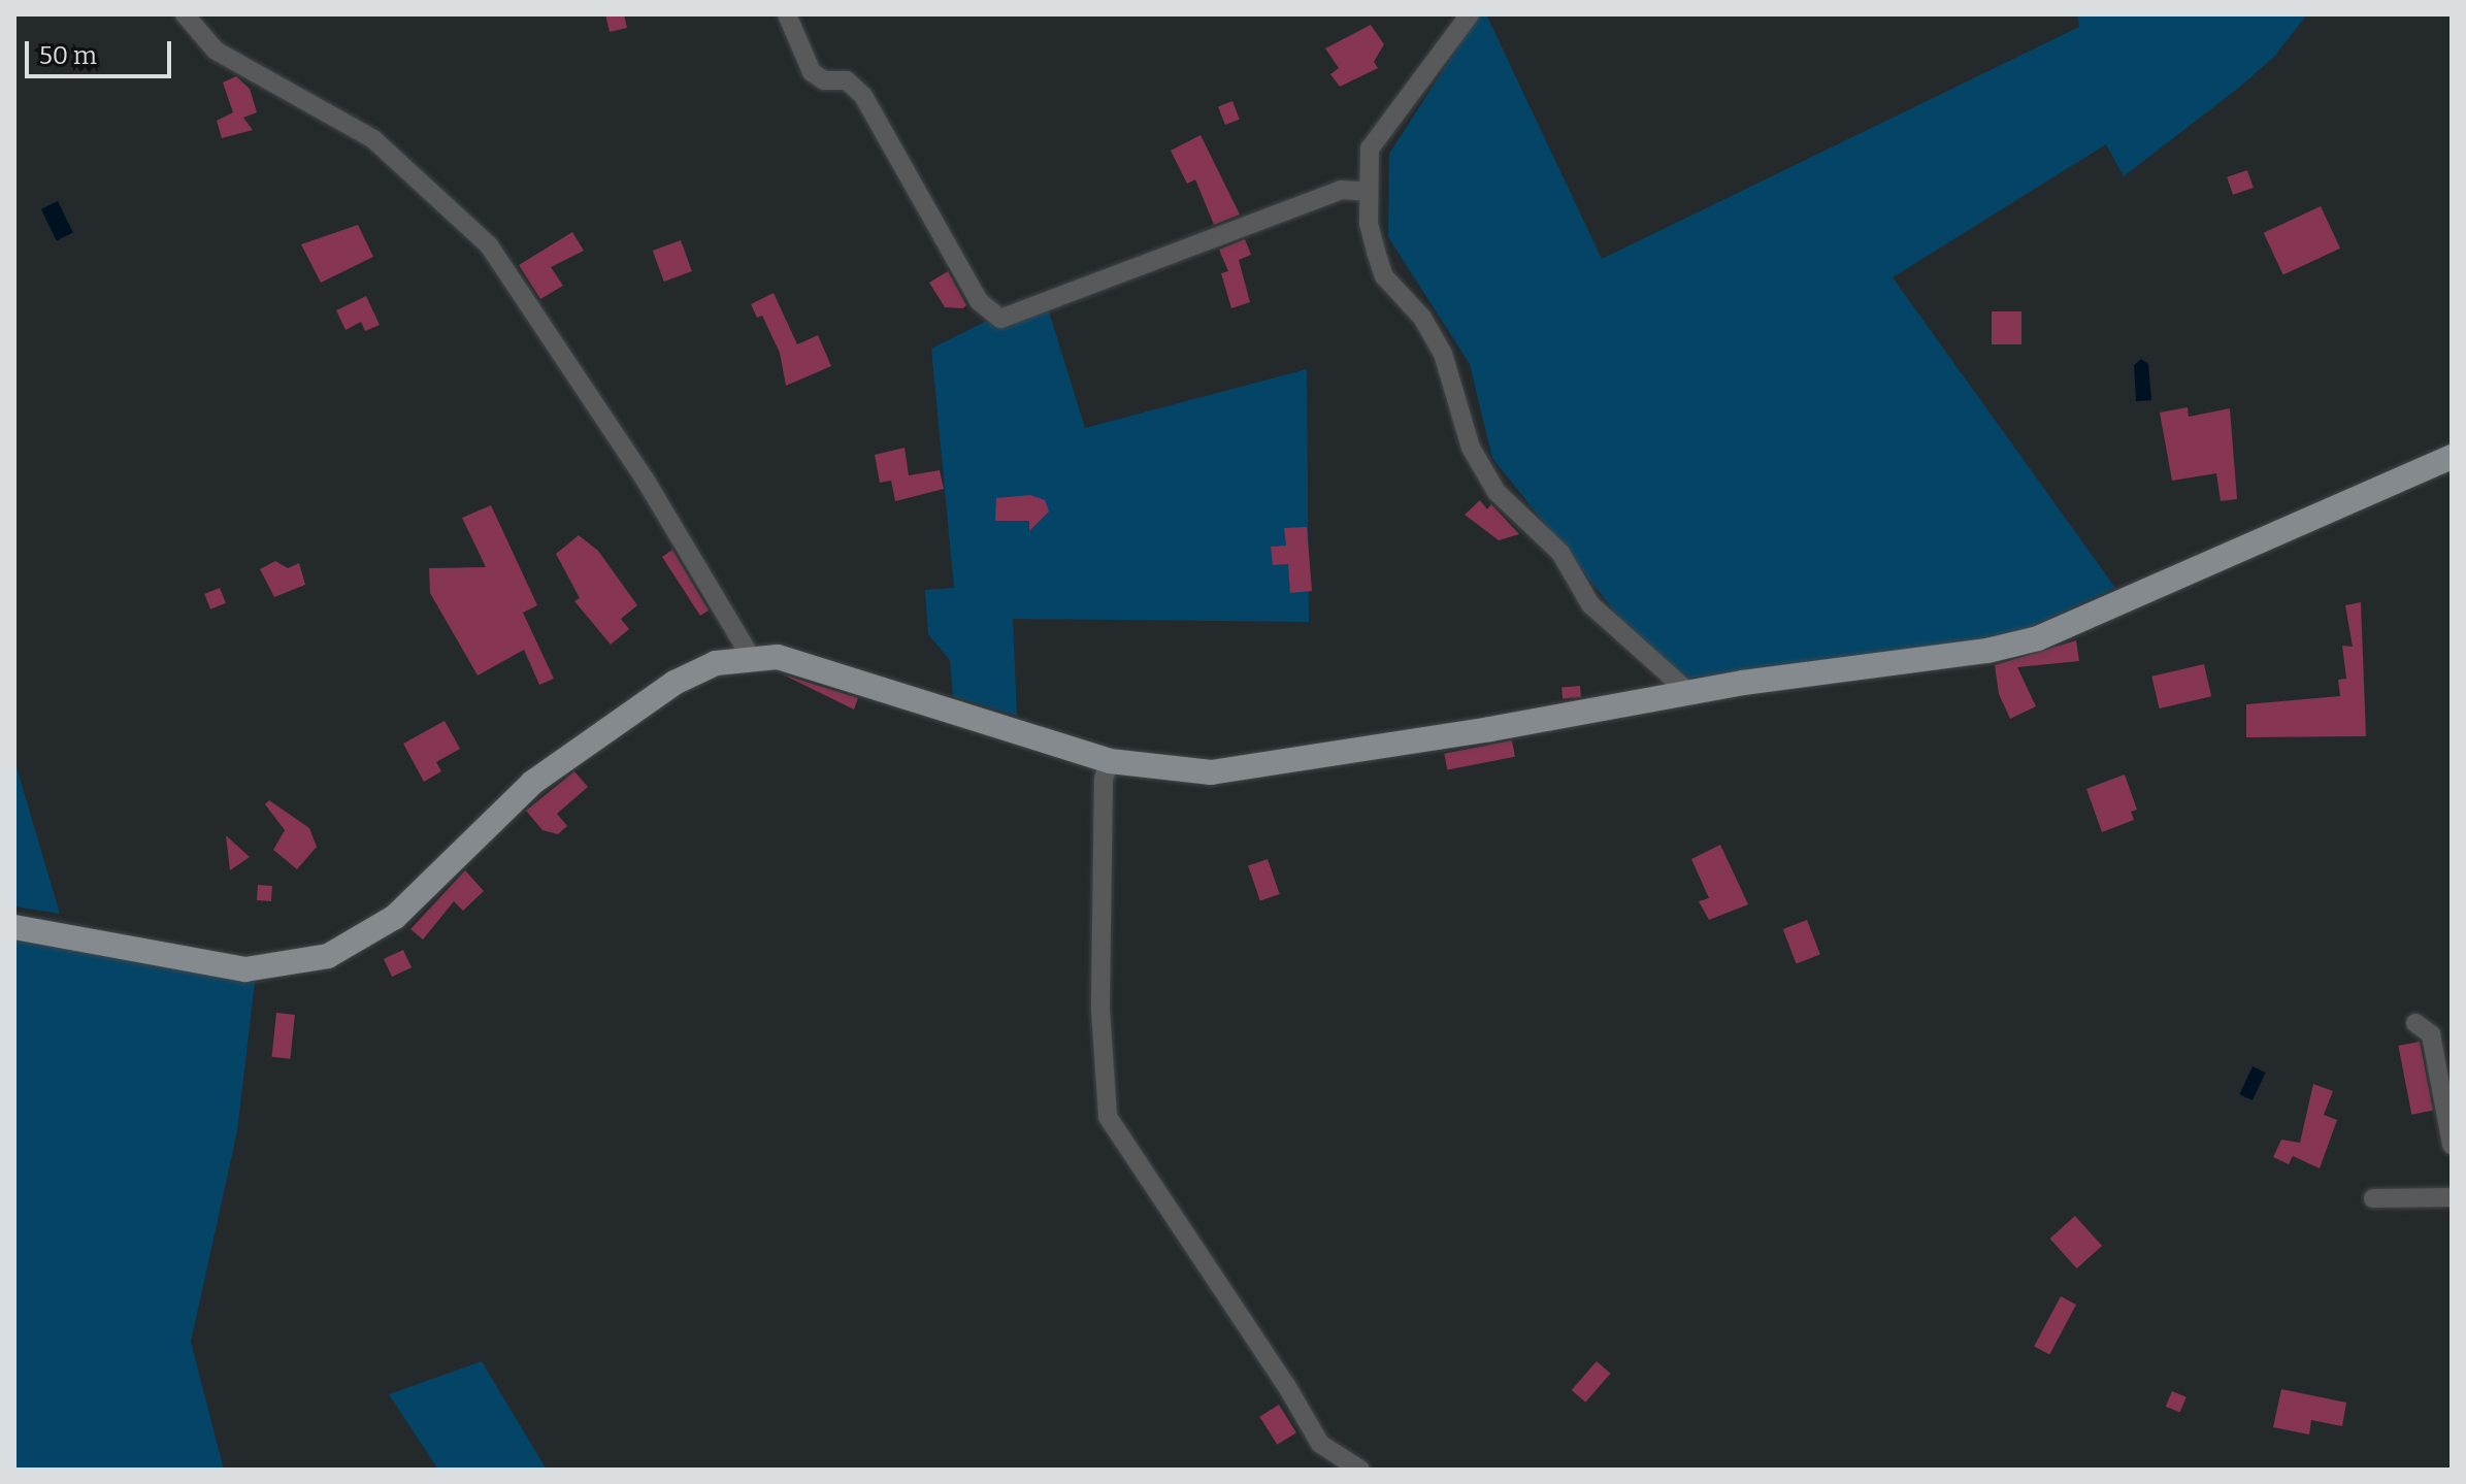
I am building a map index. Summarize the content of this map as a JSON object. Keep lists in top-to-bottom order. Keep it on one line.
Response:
{"scale_bar":"50 m"}
